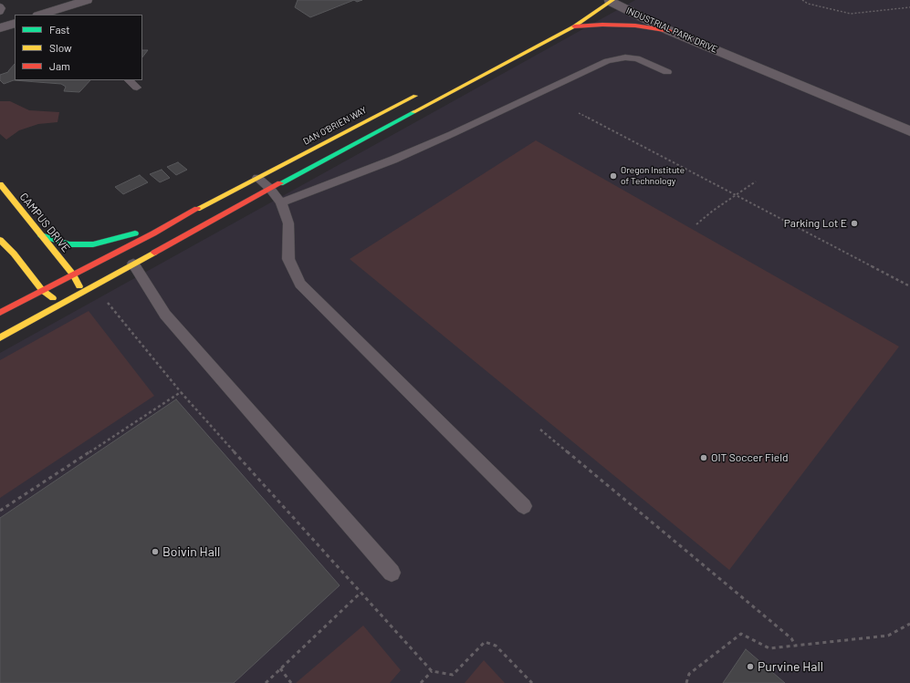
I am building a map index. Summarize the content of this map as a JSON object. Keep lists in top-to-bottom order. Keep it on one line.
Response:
{"streets":{"street":["INDUSTRIAL PARK DRIVE","DAN O'BRIEN WAY","CAMPUS DRIVE"]},"crossings":[["DAN O'BRIEN WAY","CAMPUS DRIVE"]],"places":["Oregon Institute of Technology","Parking Lot E","OIT Soccer Field","Boivin Hall","Purvine Hall"],"legend":["Fast","Slow","Jam"]}
